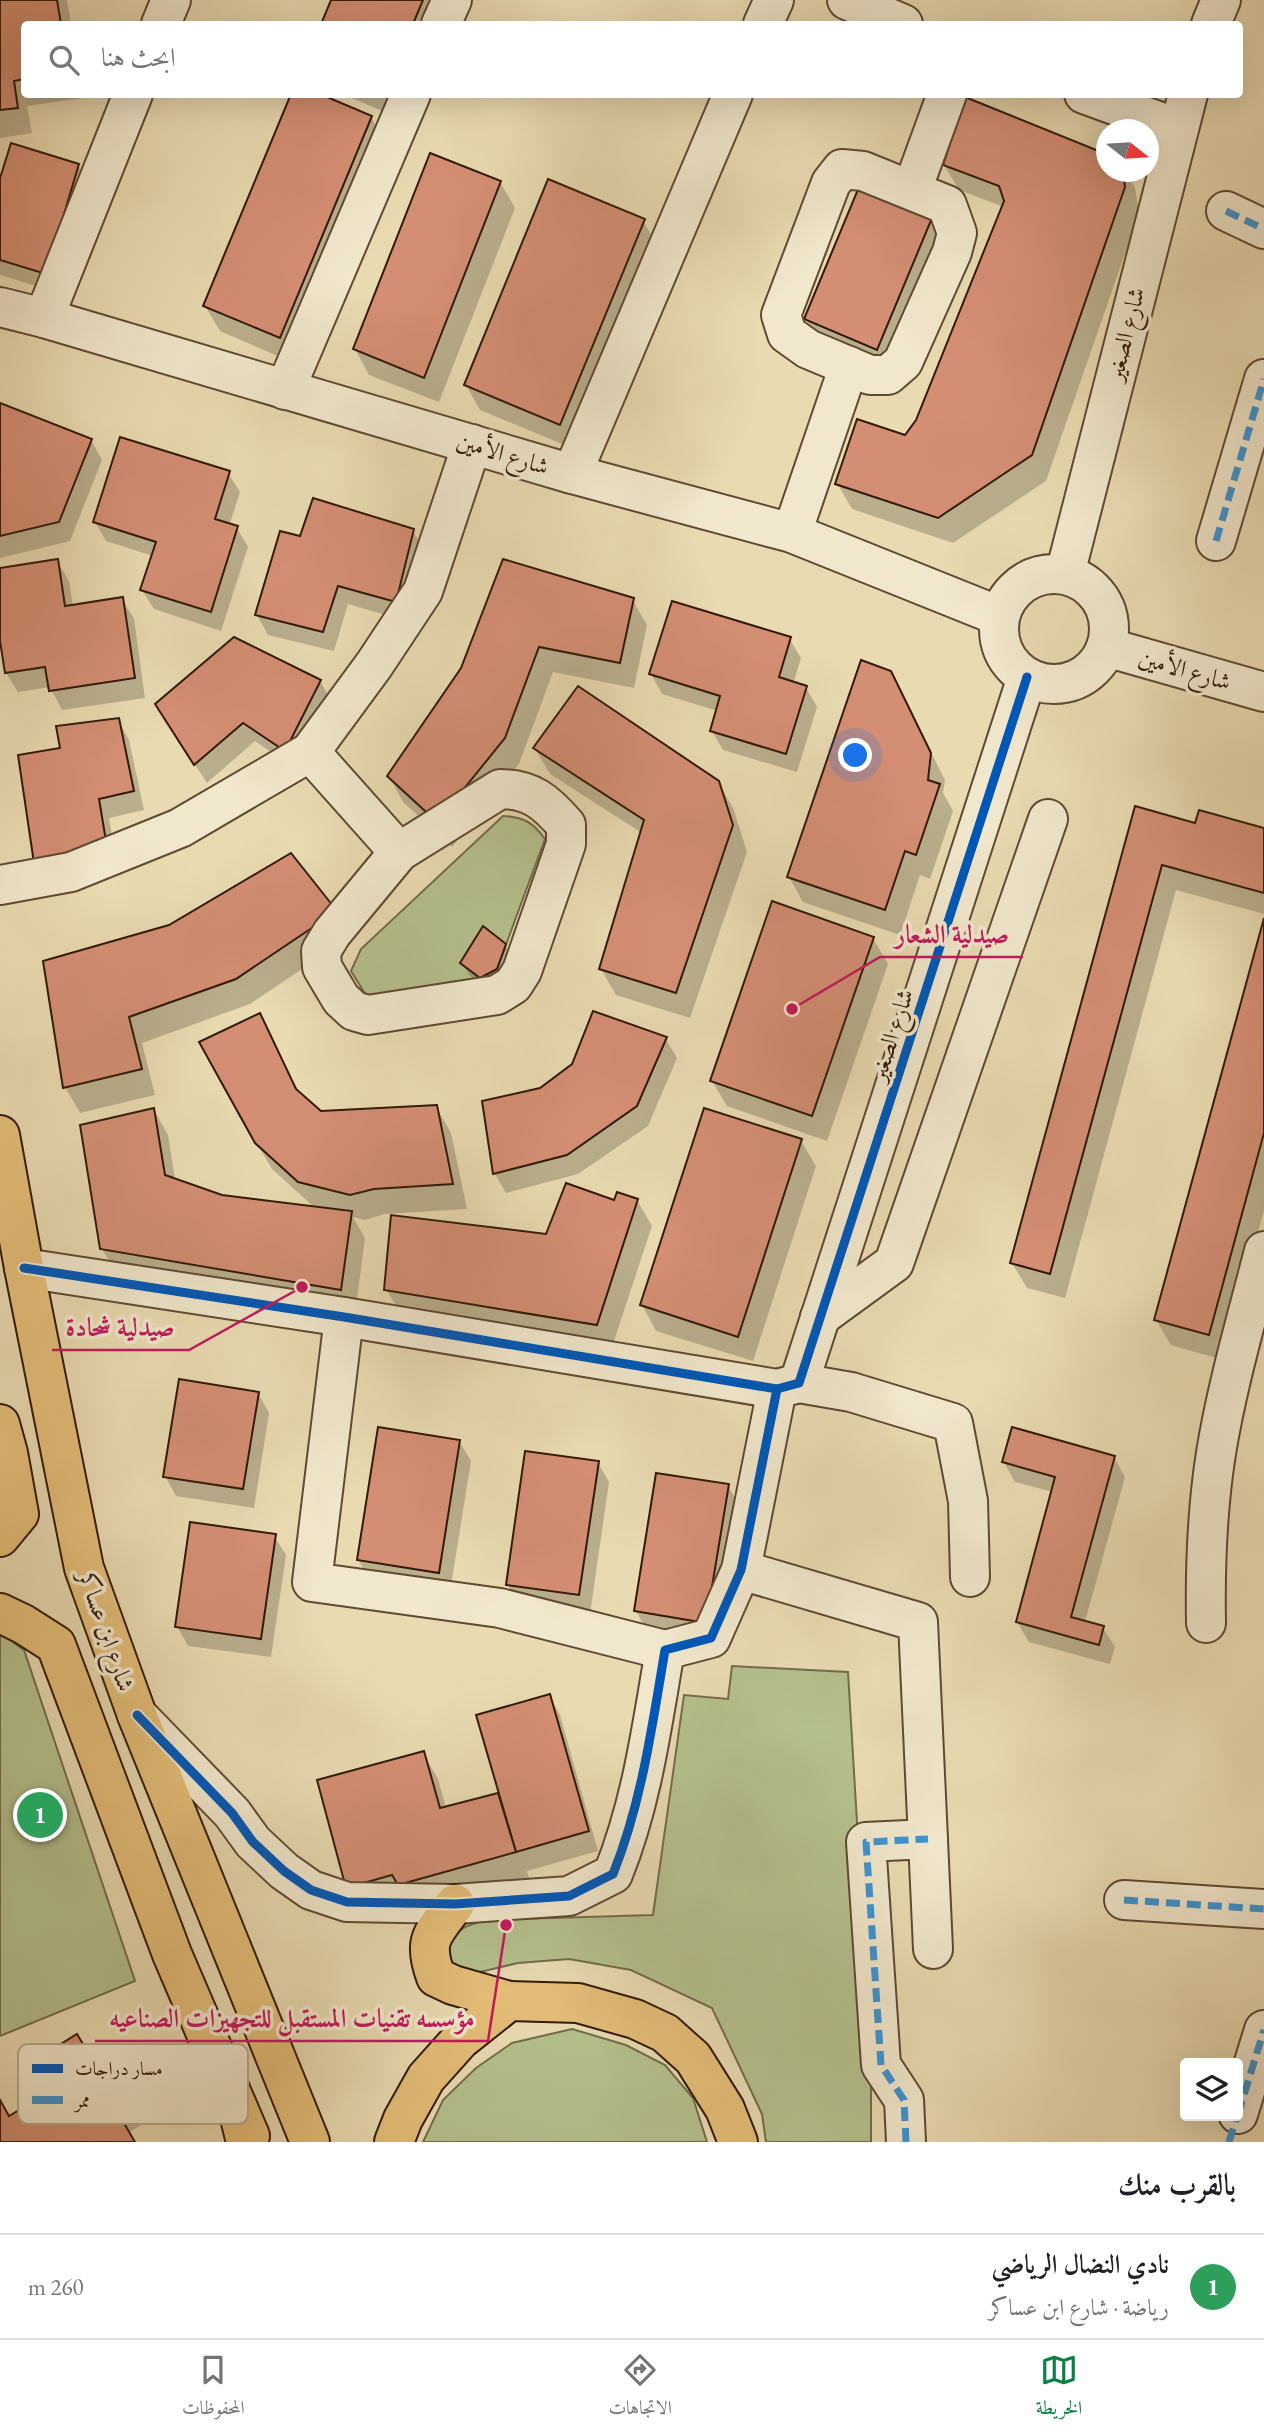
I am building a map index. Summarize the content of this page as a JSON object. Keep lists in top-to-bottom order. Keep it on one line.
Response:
{"streets":{"main road":["شارع ابن عساكر"],"street":["شارع الصغير","شارع الأمين"]},"crossings":[["شارع الصغير","شارع الأمين"]],"places":["صيدلية الشعار","صيدلية شحادة","مؤسسه تقنيات المستقبل للتجهيزات الصناعيه"],"legend":["مسار دراجات","ممر"],"north":"right","page":{"search":"ابحث هنا","pins":"1","heading":"بالقرب منك","list":[{"mark":"1","name":"نادي النضال الرياضي","note":"رياضة · شارع ابن عساكر","value":"260 m"}],"nav":["الخريطة","الاتجاهات","المحفوظات"]}}
